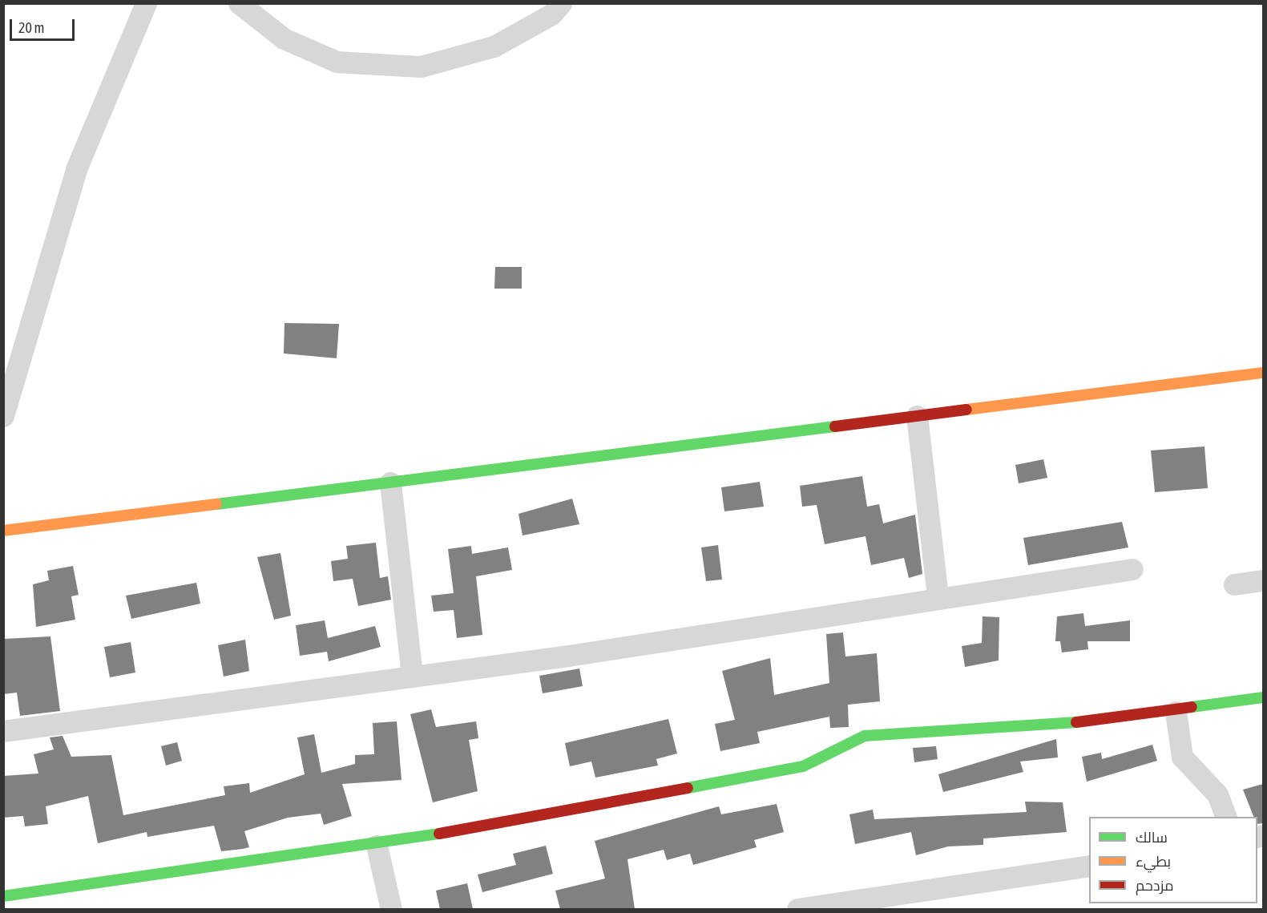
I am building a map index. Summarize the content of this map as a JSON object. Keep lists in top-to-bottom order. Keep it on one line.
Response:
{"legend":["سالك","بطيء","مزدحم"],"scale_bar":"20 m"}
